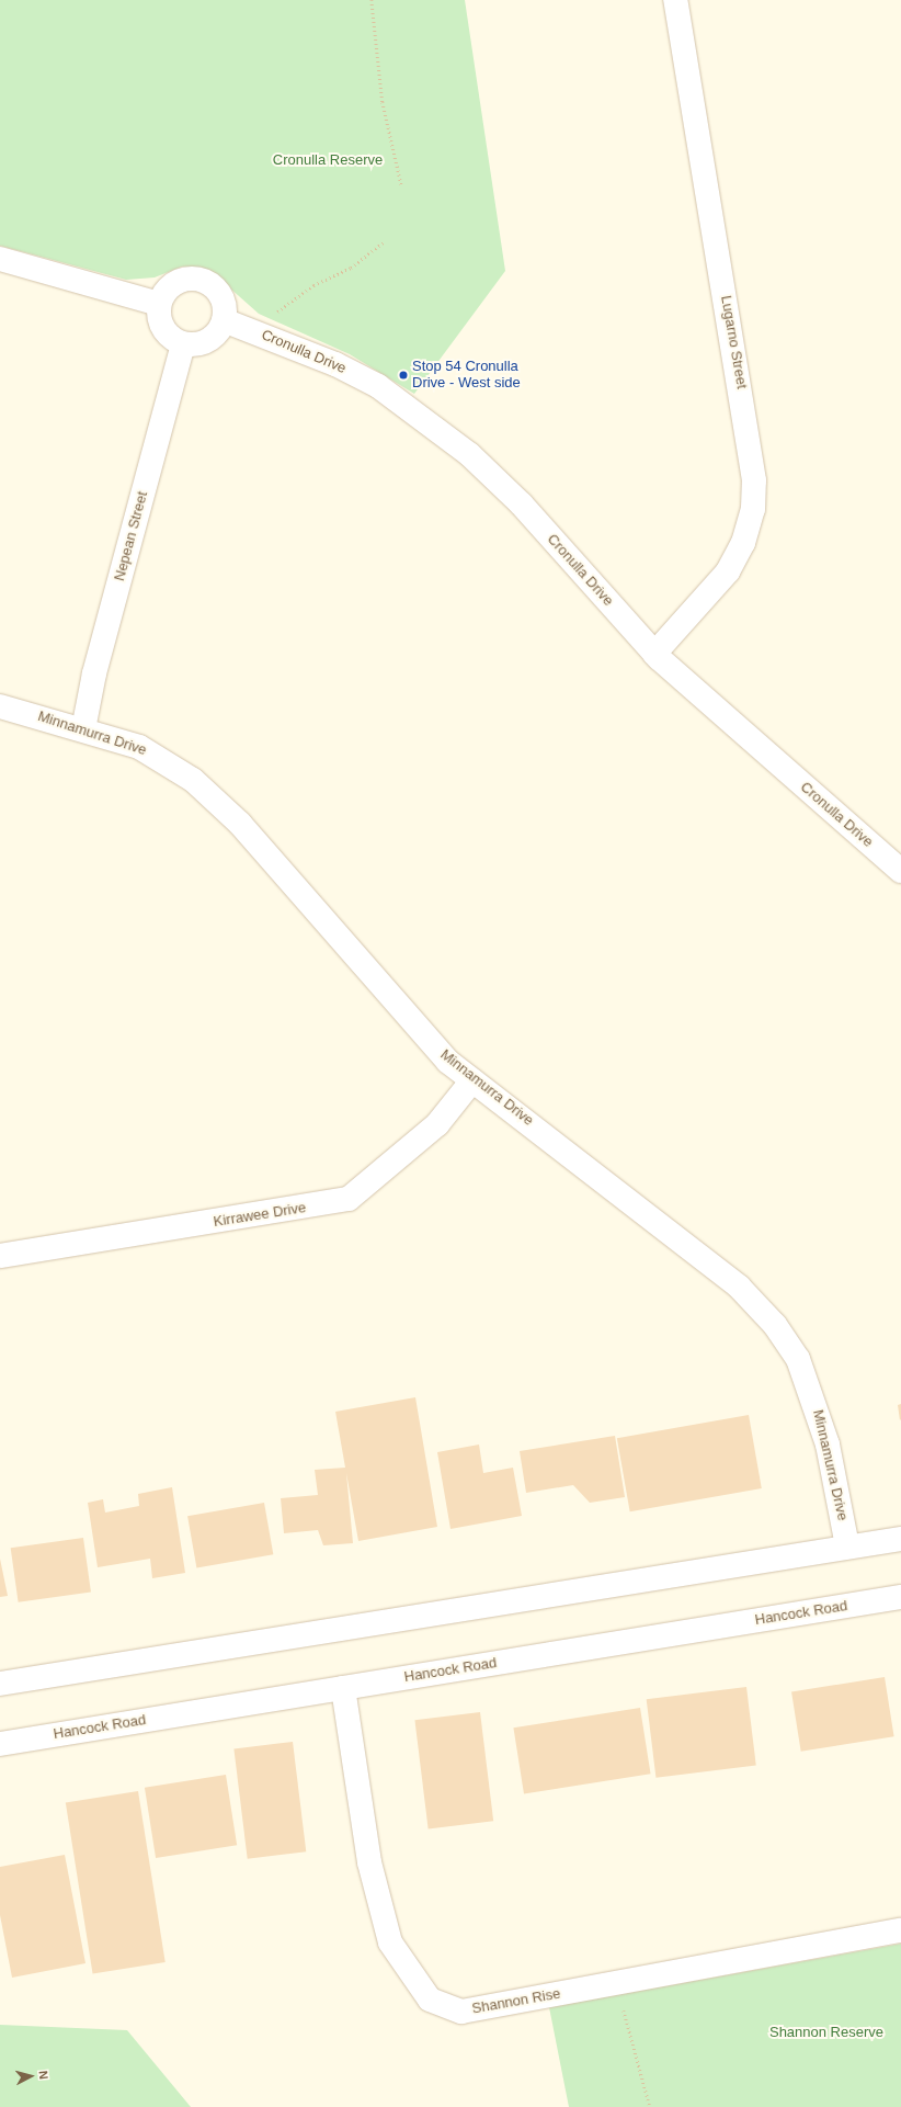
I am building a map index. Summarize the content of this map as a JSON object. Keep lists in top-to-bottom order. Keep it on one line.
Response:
{"streets":{"street":["Lugarno Street","Cronulla Drive","Nepean Street","Minnamurra Drive","Kirrawee Drive","Hancock Road","Shannon Rise"]},"crossings":[["Lugarno Street","Cronulla Drive"],["Cronulla Drive","Nepean Street"],["Nepean Street","Minnamurra Drive"],["Minnamurra Drive","Kirrawee Drive"],["Hancock Road","Shannon Rise"]],"parks":["Cronulla Reserve","Shannon Reserve"],"places":["Stop 54 Cronulla Drive - West side"],"north":"right"}
